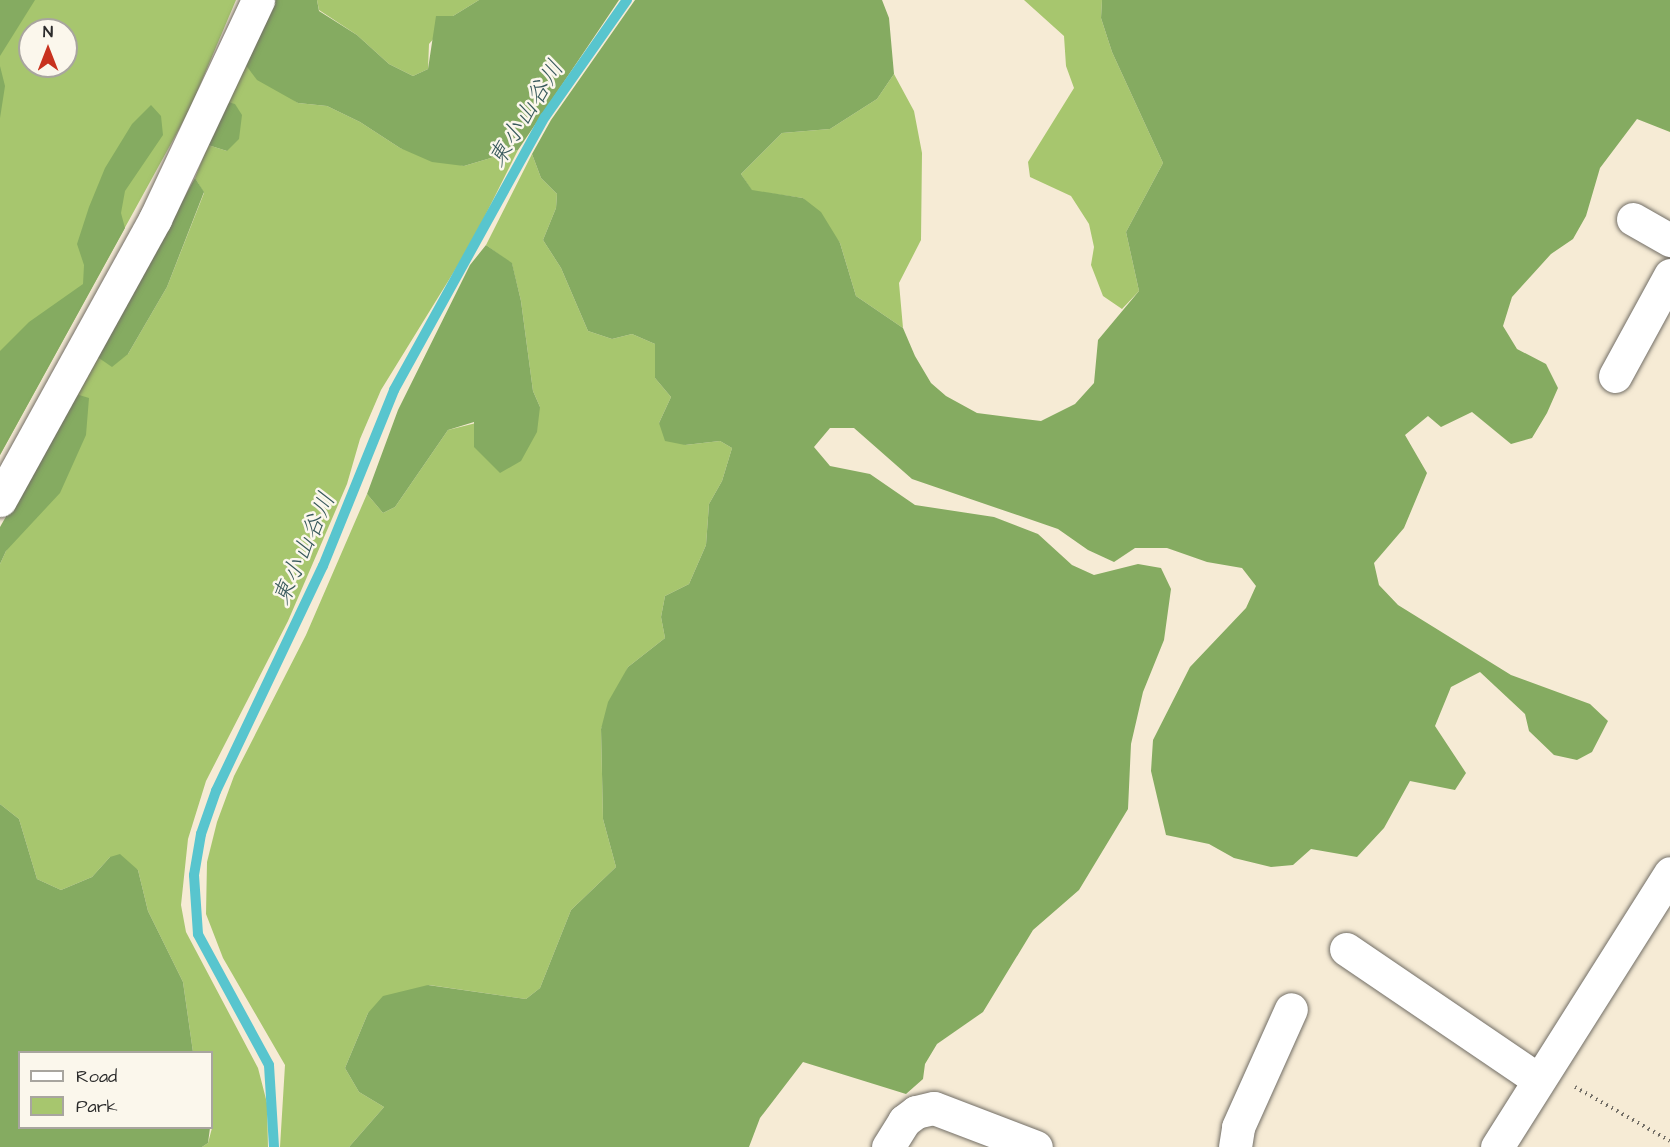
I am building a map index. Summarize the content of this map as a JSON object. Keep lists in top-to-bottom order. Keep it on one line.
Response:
{"water":["東小山谷川"],"legend":["Road","Park"],"north":"top"}
